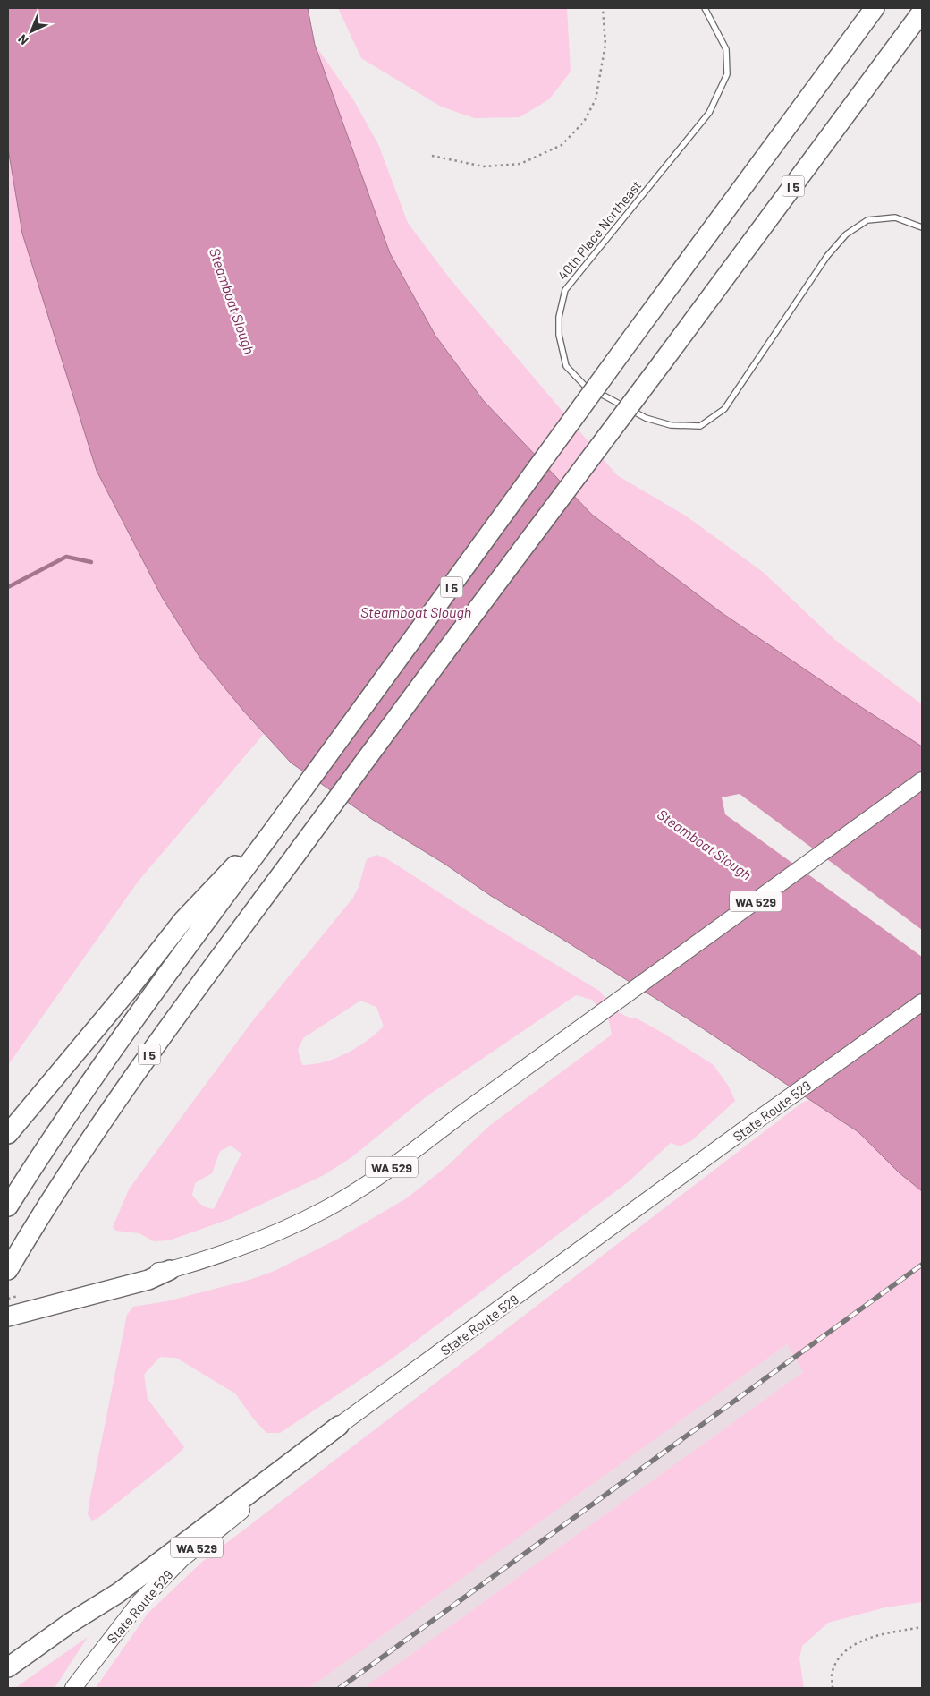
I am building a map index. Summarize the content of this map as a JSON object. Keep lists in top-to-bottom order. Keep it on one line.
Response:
{"streets":{"highway":["I 5"],"main road":["WA 529","State Route 529"],"lane":["40th Place Northeast"]},"water":["Steamboat Slough"],"north":"bottom left"}
